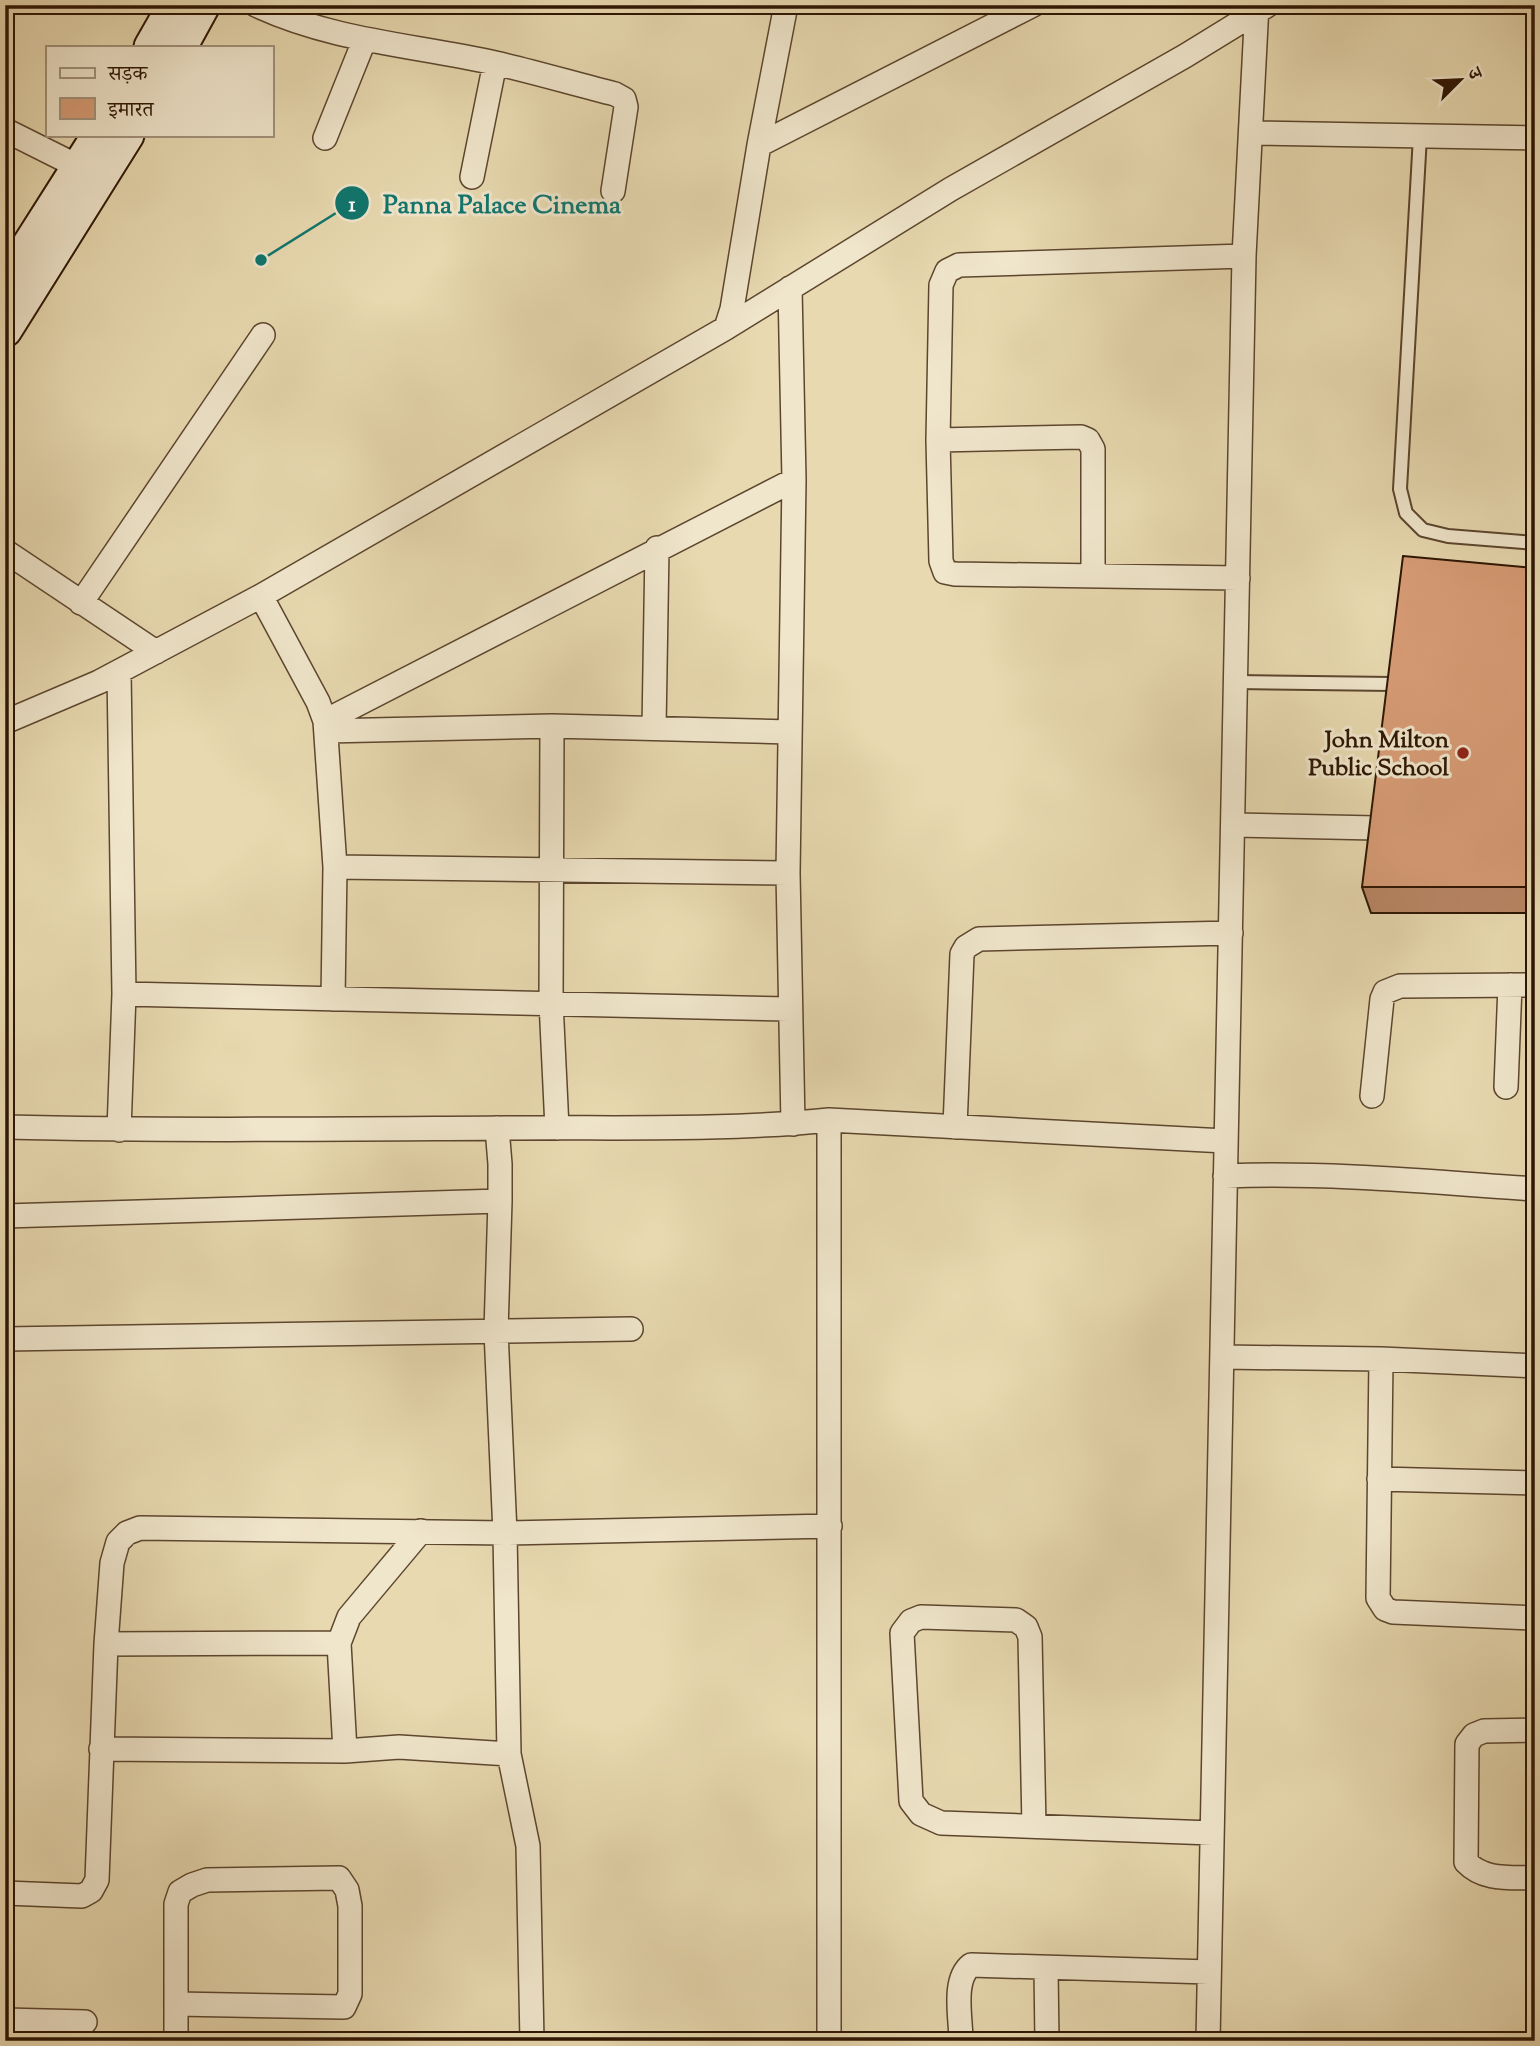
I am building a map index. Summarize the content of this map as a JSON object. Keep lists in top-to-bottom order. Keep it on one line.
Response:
{"places":["Panna Palace Cinema","John Milton Public School"],"legend":["सड़क","इमारत"],"north":"top right"}
